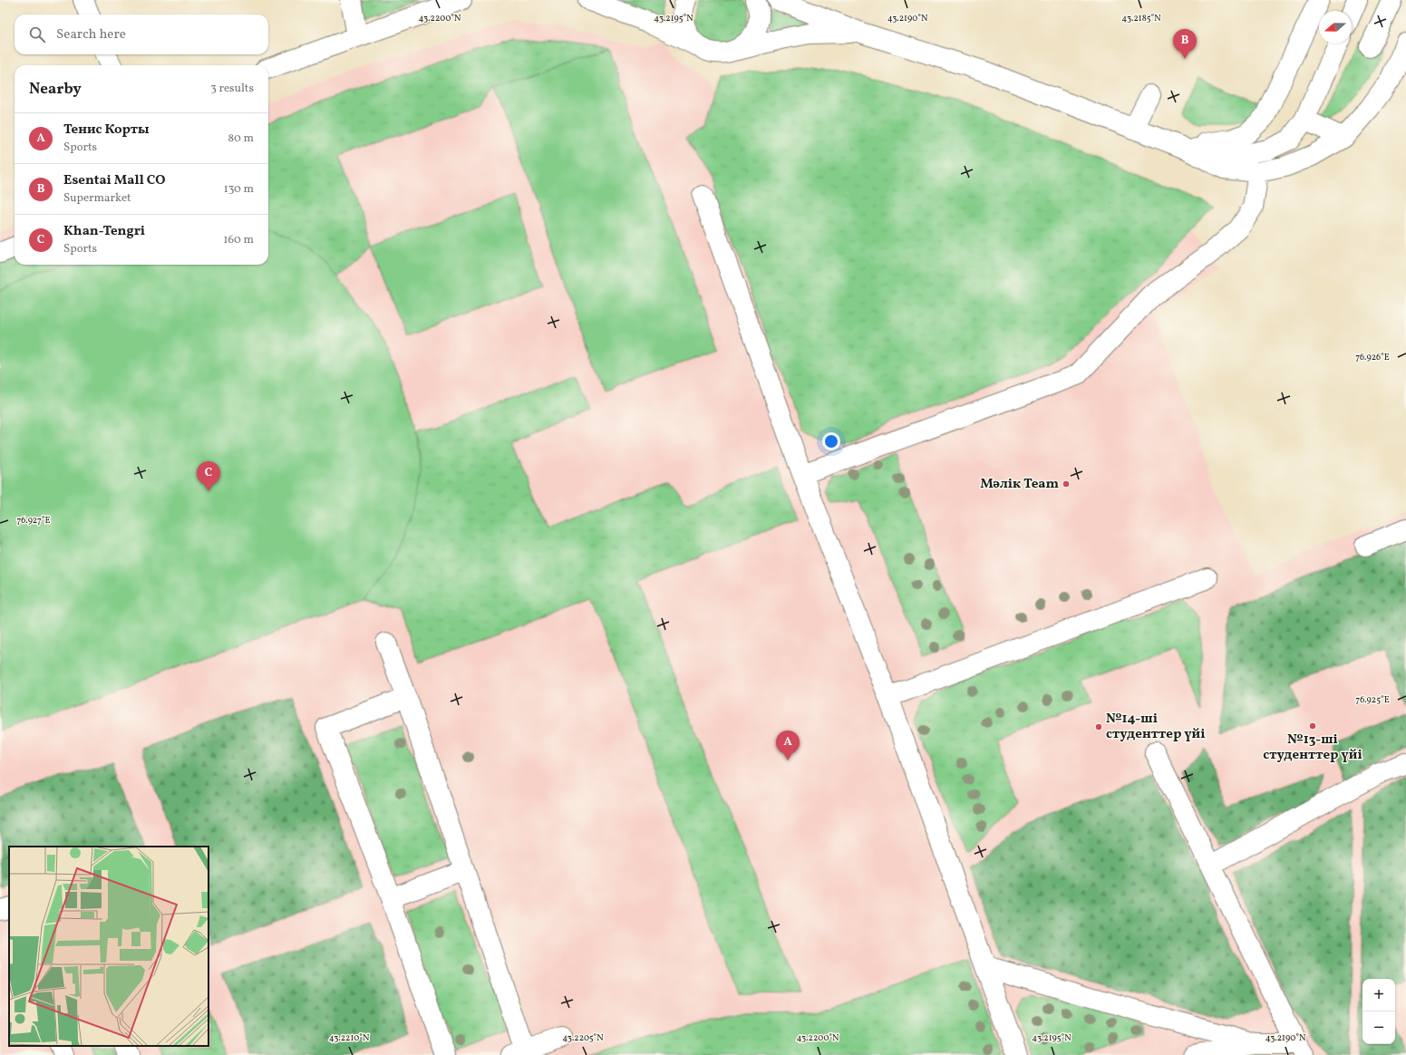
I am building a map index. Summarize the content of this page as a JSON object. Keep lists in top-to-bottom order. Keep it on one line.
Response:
{"places":["Мәлік Team","№13-ші студенттер үйі","№14-ші студенттер үйі"],"north":"left","page":{"search":"Search here","pins":["B","C","A"],"heading":["Nearby","3 results"],"list":[{"mark":"A","name":"Тенис Корты","note":"Sports","value":"80 m"},{"mark":"B","name":"Esentai Mall СО","note":"Supermarket","value":"130 m"},{"mark":"C","name":"Khan-Tengri","note":"Sports","value":"160 m"}],"map_buttons":["+","−"]},"coordinates":["43.2200°N","43.2195°N","43.2190°N","43.2185°N","76.926°E","76.927°E","76.925°E","43.2210°N","43.2205°N"]}
